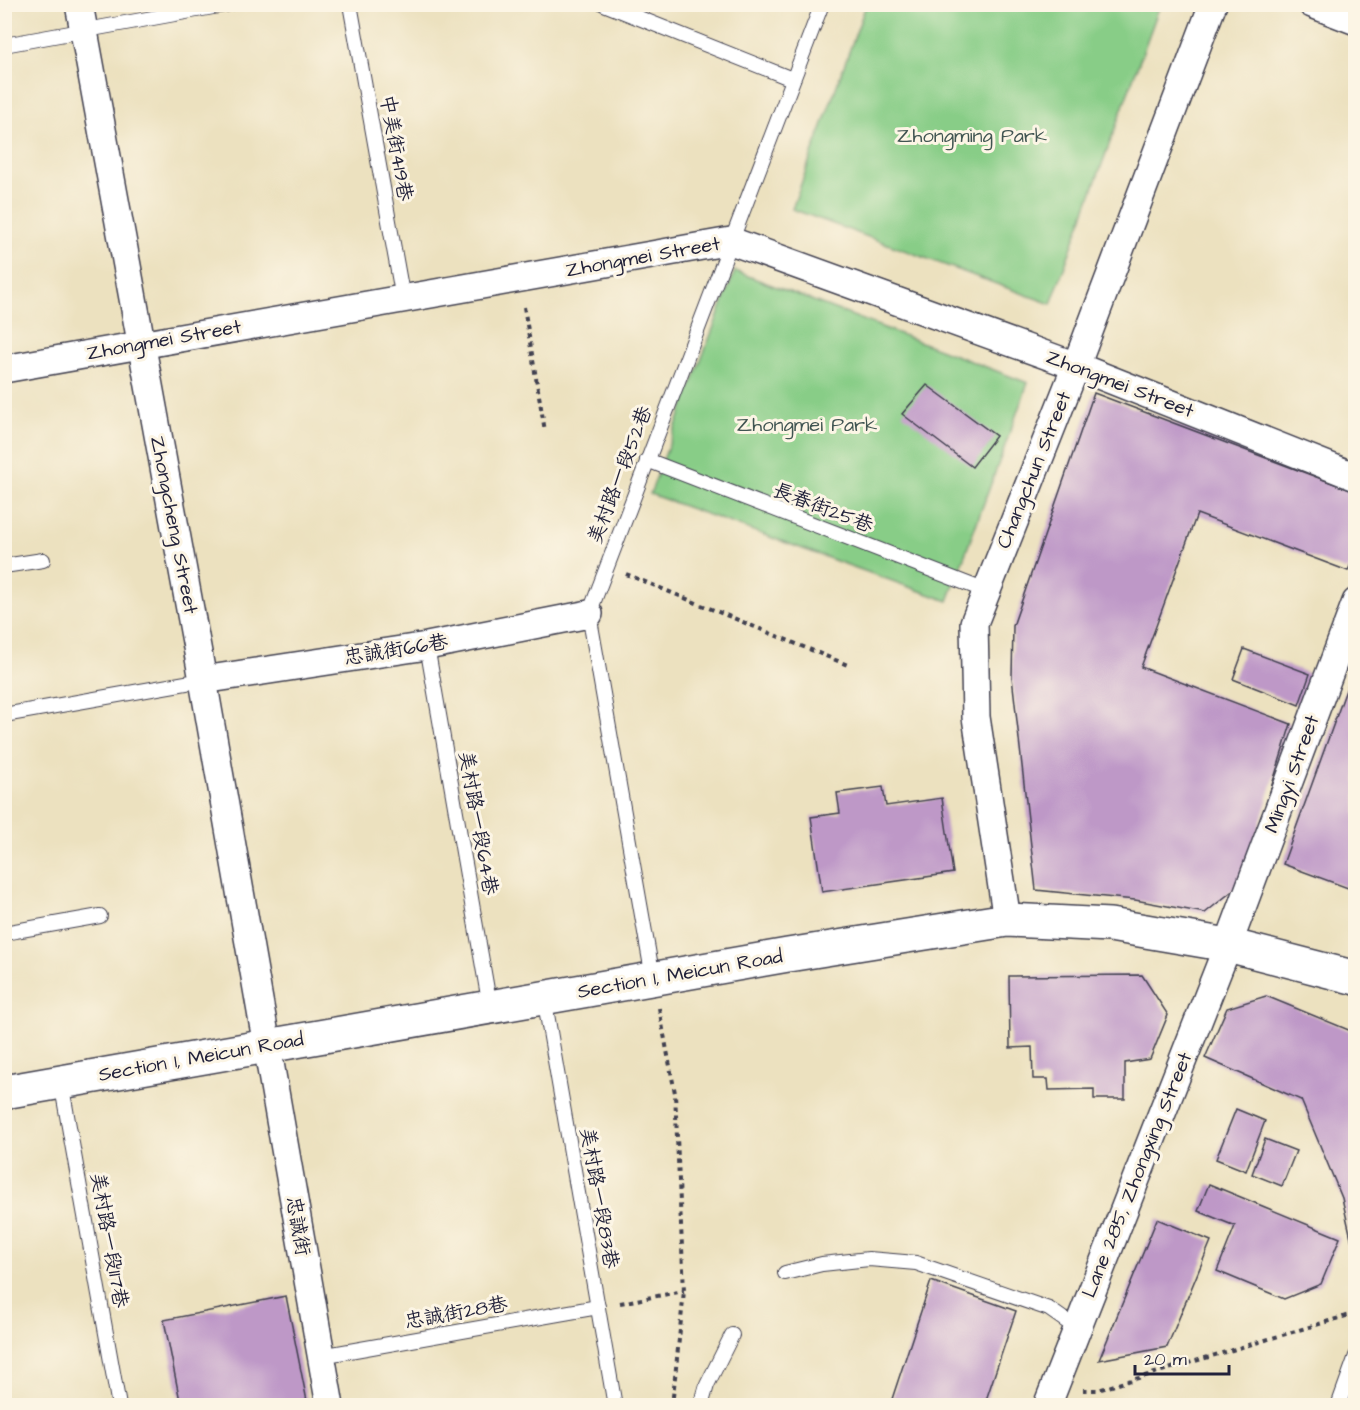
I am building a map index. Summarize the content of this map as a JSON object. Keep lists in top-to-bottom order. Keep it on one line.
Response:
{"streets":{"street":["Zhongmei Street","Changchun Street","Zhongcheng Street","忠誠街66巷","Mingyi Street","Section 1, Meicun Road","Lane 285, Zhongxing Street","忠誠街"],"lane":["中美街419巷","美村路一段52巷","長春街25巷","美村路一段64巷","美村路一段83巷","美村路一段117巷","忠誠街28巷"]},"crossings":[["中美街419巷","Zhongmei Street"],["Zhongmei Street","Changchun Street"],["Zhongmei Street","美村路一段52巷"],["Zhongmei Street","Zhongcheng Street"],["Changchun Street","長春街25巷"],["Changchun Street","Section 1, Meicun Road"],["美村路一段52巷","長春街25巷"],["美村路一段52巷","忠誠街66巷"],["美村路一段52巷","Section 1, Meicun Road"],["Zhongcheng Street","忠誠街66巷"],["Zhongcheng Street","Section 1, Meicun Road"],["Zhongcheng Street","忠誠街"],["忠誠街66巷","美村路一段64巷"],["Mingyi Street","Section 1, Meicun Road"],["Mingyi Street","Lane 285, Zhongxing Street"],["美村路一段64巷","Section 1, Meicun Road"],["Section 1, Meicun Road","Lane 285, Zhongxing Street"],["Section 1, Meicun Road","美村路一段83巷"],["Section 1, Meicun Road","忠誠街"],["Section 1, Meicun Road","美村路一段117巷"],["美村路一段83巷","忠誠街28巷"],["忠誠街","忠誠街28巷"]],"parks":["Zhongming Park","Zhongmei Park"],"scale_bar":"20 m"}
